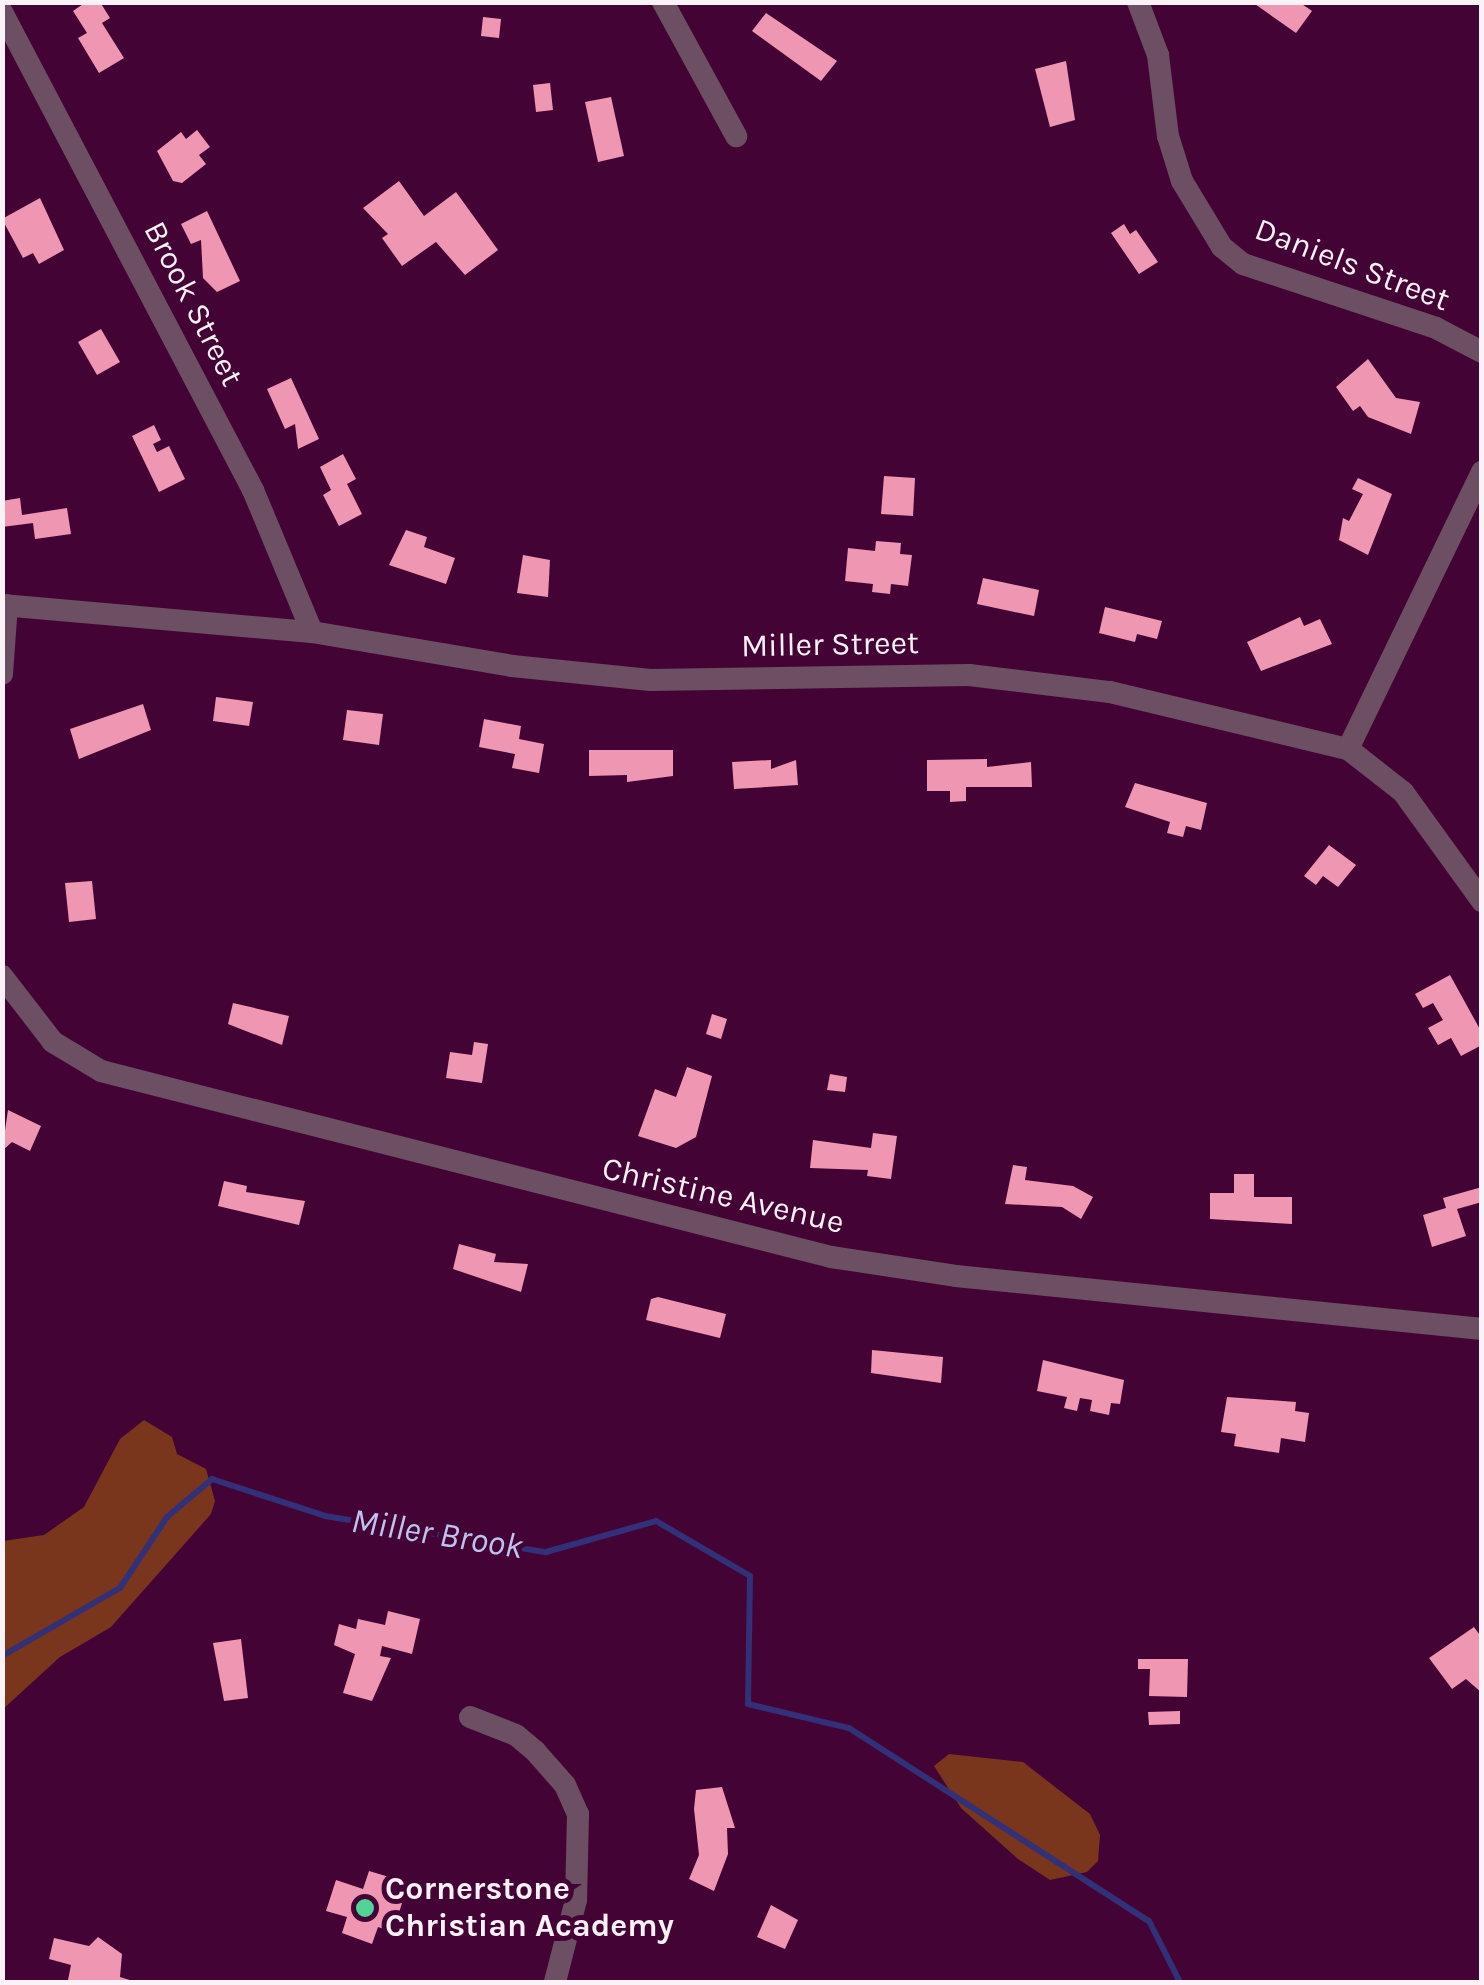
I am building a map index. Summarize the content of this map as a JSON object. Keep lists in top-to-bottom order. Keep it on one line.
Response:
{"streets":{"street":["Daniels Street","Brook Street","Miller Street","Christine Avenue"]},"crossings":[["Brook Street","Miller Street"]],"water":["Miller Brook"],"places":["Cornerstone Christian Academy"]}
